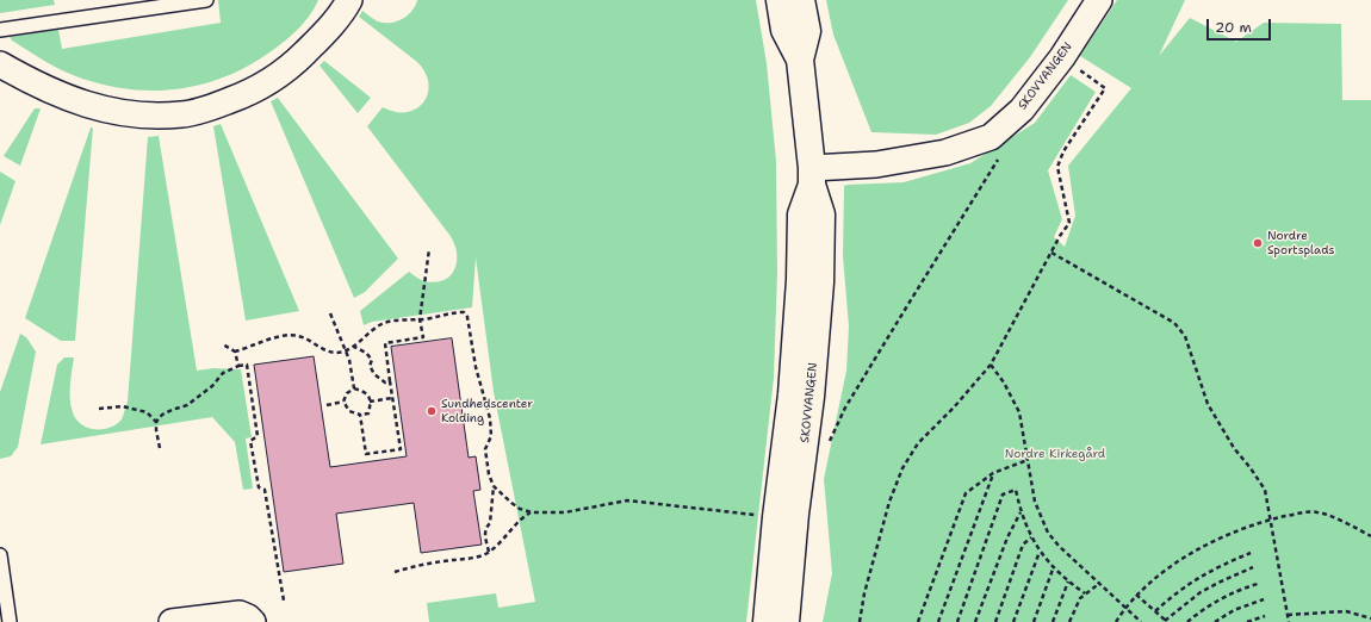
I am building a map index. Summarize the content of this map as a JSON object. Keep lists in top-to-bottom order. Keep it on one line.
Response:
{"streets":{"street":["SKOVVANGEN"]},"parks":["Nordre Kirkegård"],"places":["Nordre Sportsplads","Sundhedscenter Kolding"],"scale_bar":"20 m"}
